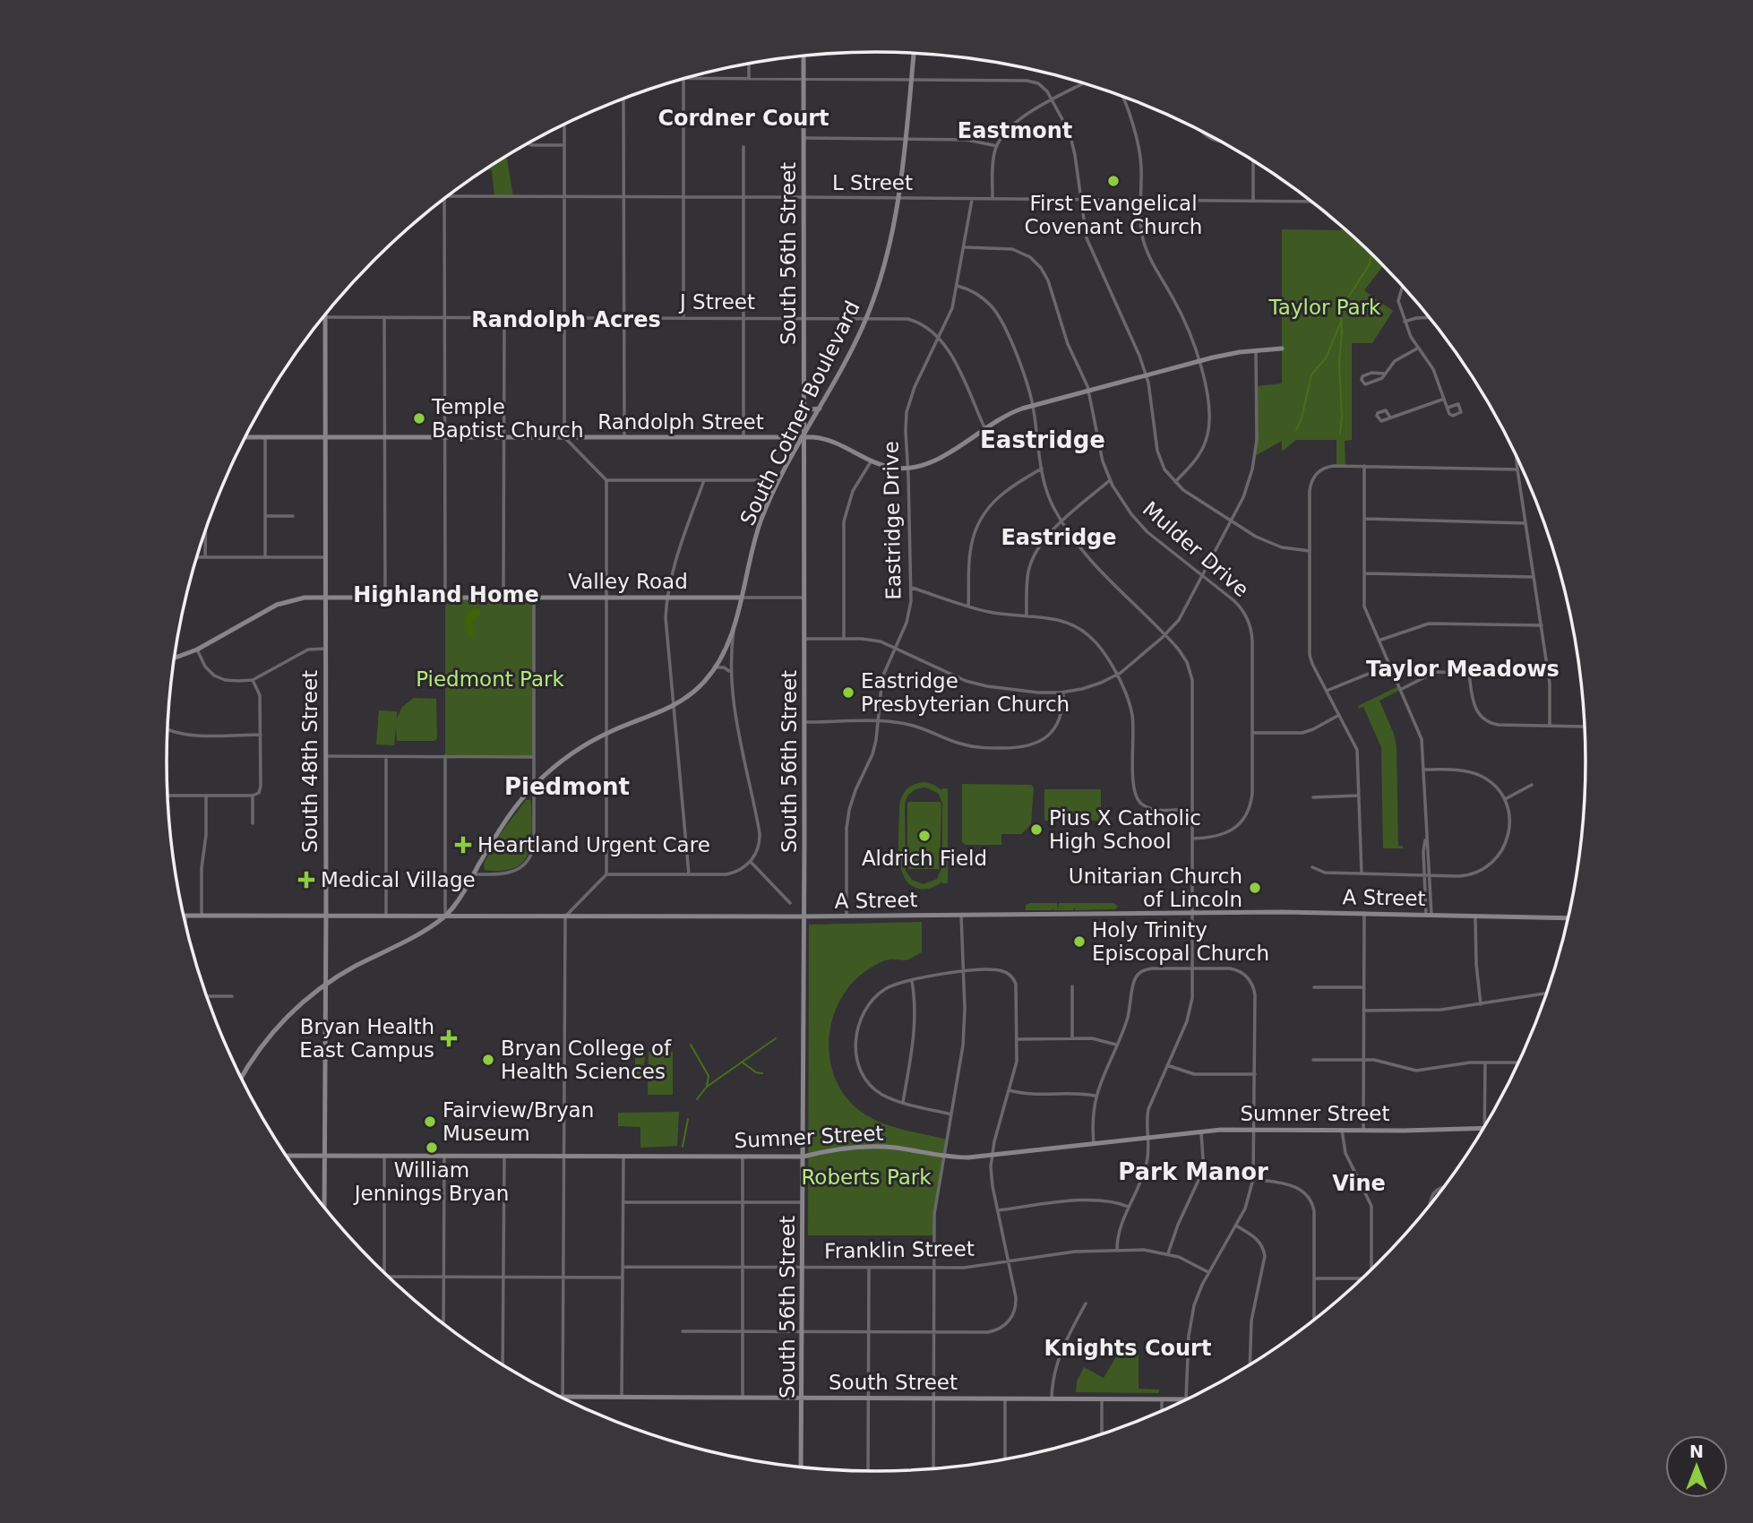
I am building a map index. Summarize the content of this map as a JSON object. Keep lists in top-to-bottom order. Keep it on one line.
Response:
{"streets":{"main road":["South 56th Street","South Cotner Boulevard","Randolph Street","Valley Road","South 48th Street","A Street","Sumner Street","South Street"],"street":["L Street","J Street","Eastridge Drive","Mulder Drive","Franklin Street"]},"crossings":[["L Street","South 56th Street"],["L Street","South Cotner Boulevard"],["L Street","Eastridge Drive"],["South 56th Street","J Street"],["South 56th Street","South Cotner Boulevard"],["South 56th Street","Randolph Street"],["South 56th Street","Valley Road"],["South 56th Street","A Street"],["South 56th Street","Sumner Street"],["South 56th Street","Franklin Street"],["South 56th Street","South Street"],["J Street","South Cotner Boulevard"],["J Street","Randolph Street"],["J Street","Eastridge Drive"],["J Street","South 48th Street"],["South Cotner Boulevard","Randolph Street"],["South Cotner Boulevard","Valley Road"],["South Cotner Boulevard","South 48th Street"],["South Cotner Boulevard","A Street"],["Randolph Street","Eastridge Drive"],["Randolph Street","Mulder Drive"],["Randolph Street","South 48th Street"],["Eastridge Drive","Mulder Drive"],["Eastridge Drive","A Street"],["Valley Road","South 48th Street"],["South 48th Street","A Street"],["South 48th Street","Sumner Street"]],"districts":["Cordner Court","Eastmont","Randolph Acres","Eastridge","Eastridge","Highland Home","Taylor Meadows","Piedmont","Park Manor","Vine","Knights Court"],"parks":["Taylor Park","Piedmont Park","Roberts Park"],"places":{"other":["First Evangelical Covenant Church","Temple Baptist Church","Eastridge Presbyterian Church","Pius X Catholic High School","Aldrich Field","Unitarian Church of Lincoln","Holy Trinity Episcopal Church","Bryan College of Health Sciences","Fairview/Bryan Museum","William Jennings Bryan"],"health":["Heartland Urgent Care","Medical Village","Bryan Health East Campus"]},"north":"top"}
